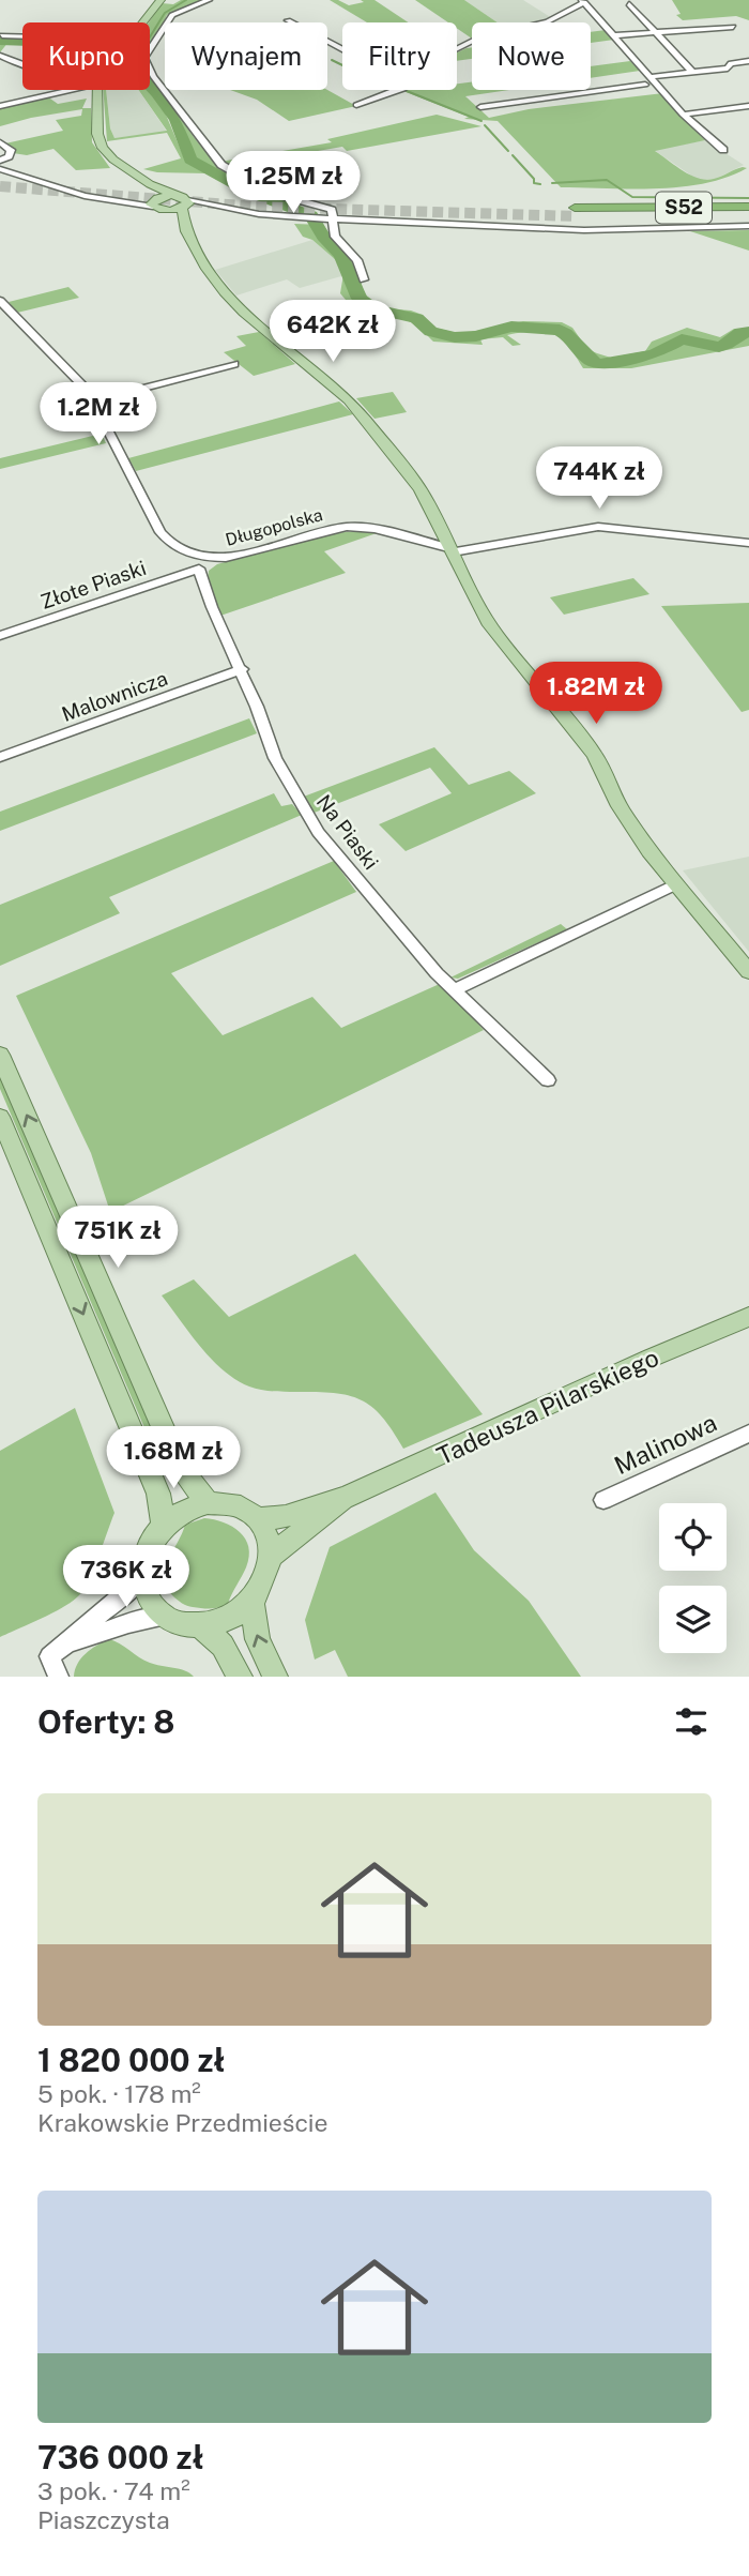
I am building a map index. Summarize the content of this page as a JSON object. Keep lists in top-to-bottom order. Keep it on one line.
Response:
{"streets":{"highway":["S52"],"main road":["Tadeusza Pilarskiego"],"street":["Długopolska","Złote Piaski","Malownicza","Na Piaski","Malinowa"]},"crossings":[["Długopolska","Złote Piaski"],["Długopolska","Na Piaski"],["Złote Piaski","Na Piaski"],["Malownicza","Na Piaski"]],"page":{"chip":["Kupno","Wynajem","Filtry","Nowe"],"price":["1.25M zł","642K zł","1.2M zł","744K zł","1.82M zł","751K zł","1.68M zł","736K zł"],"heading":"Oferty: 8","list":[{"name":"1 820 000 zł","note":"5 pok. · 178 m² · Krakowskie Przedmieście"},{"name":"736 000 zł","note":"3 pok. · 74 m² · Piaszczysta"}]}}
